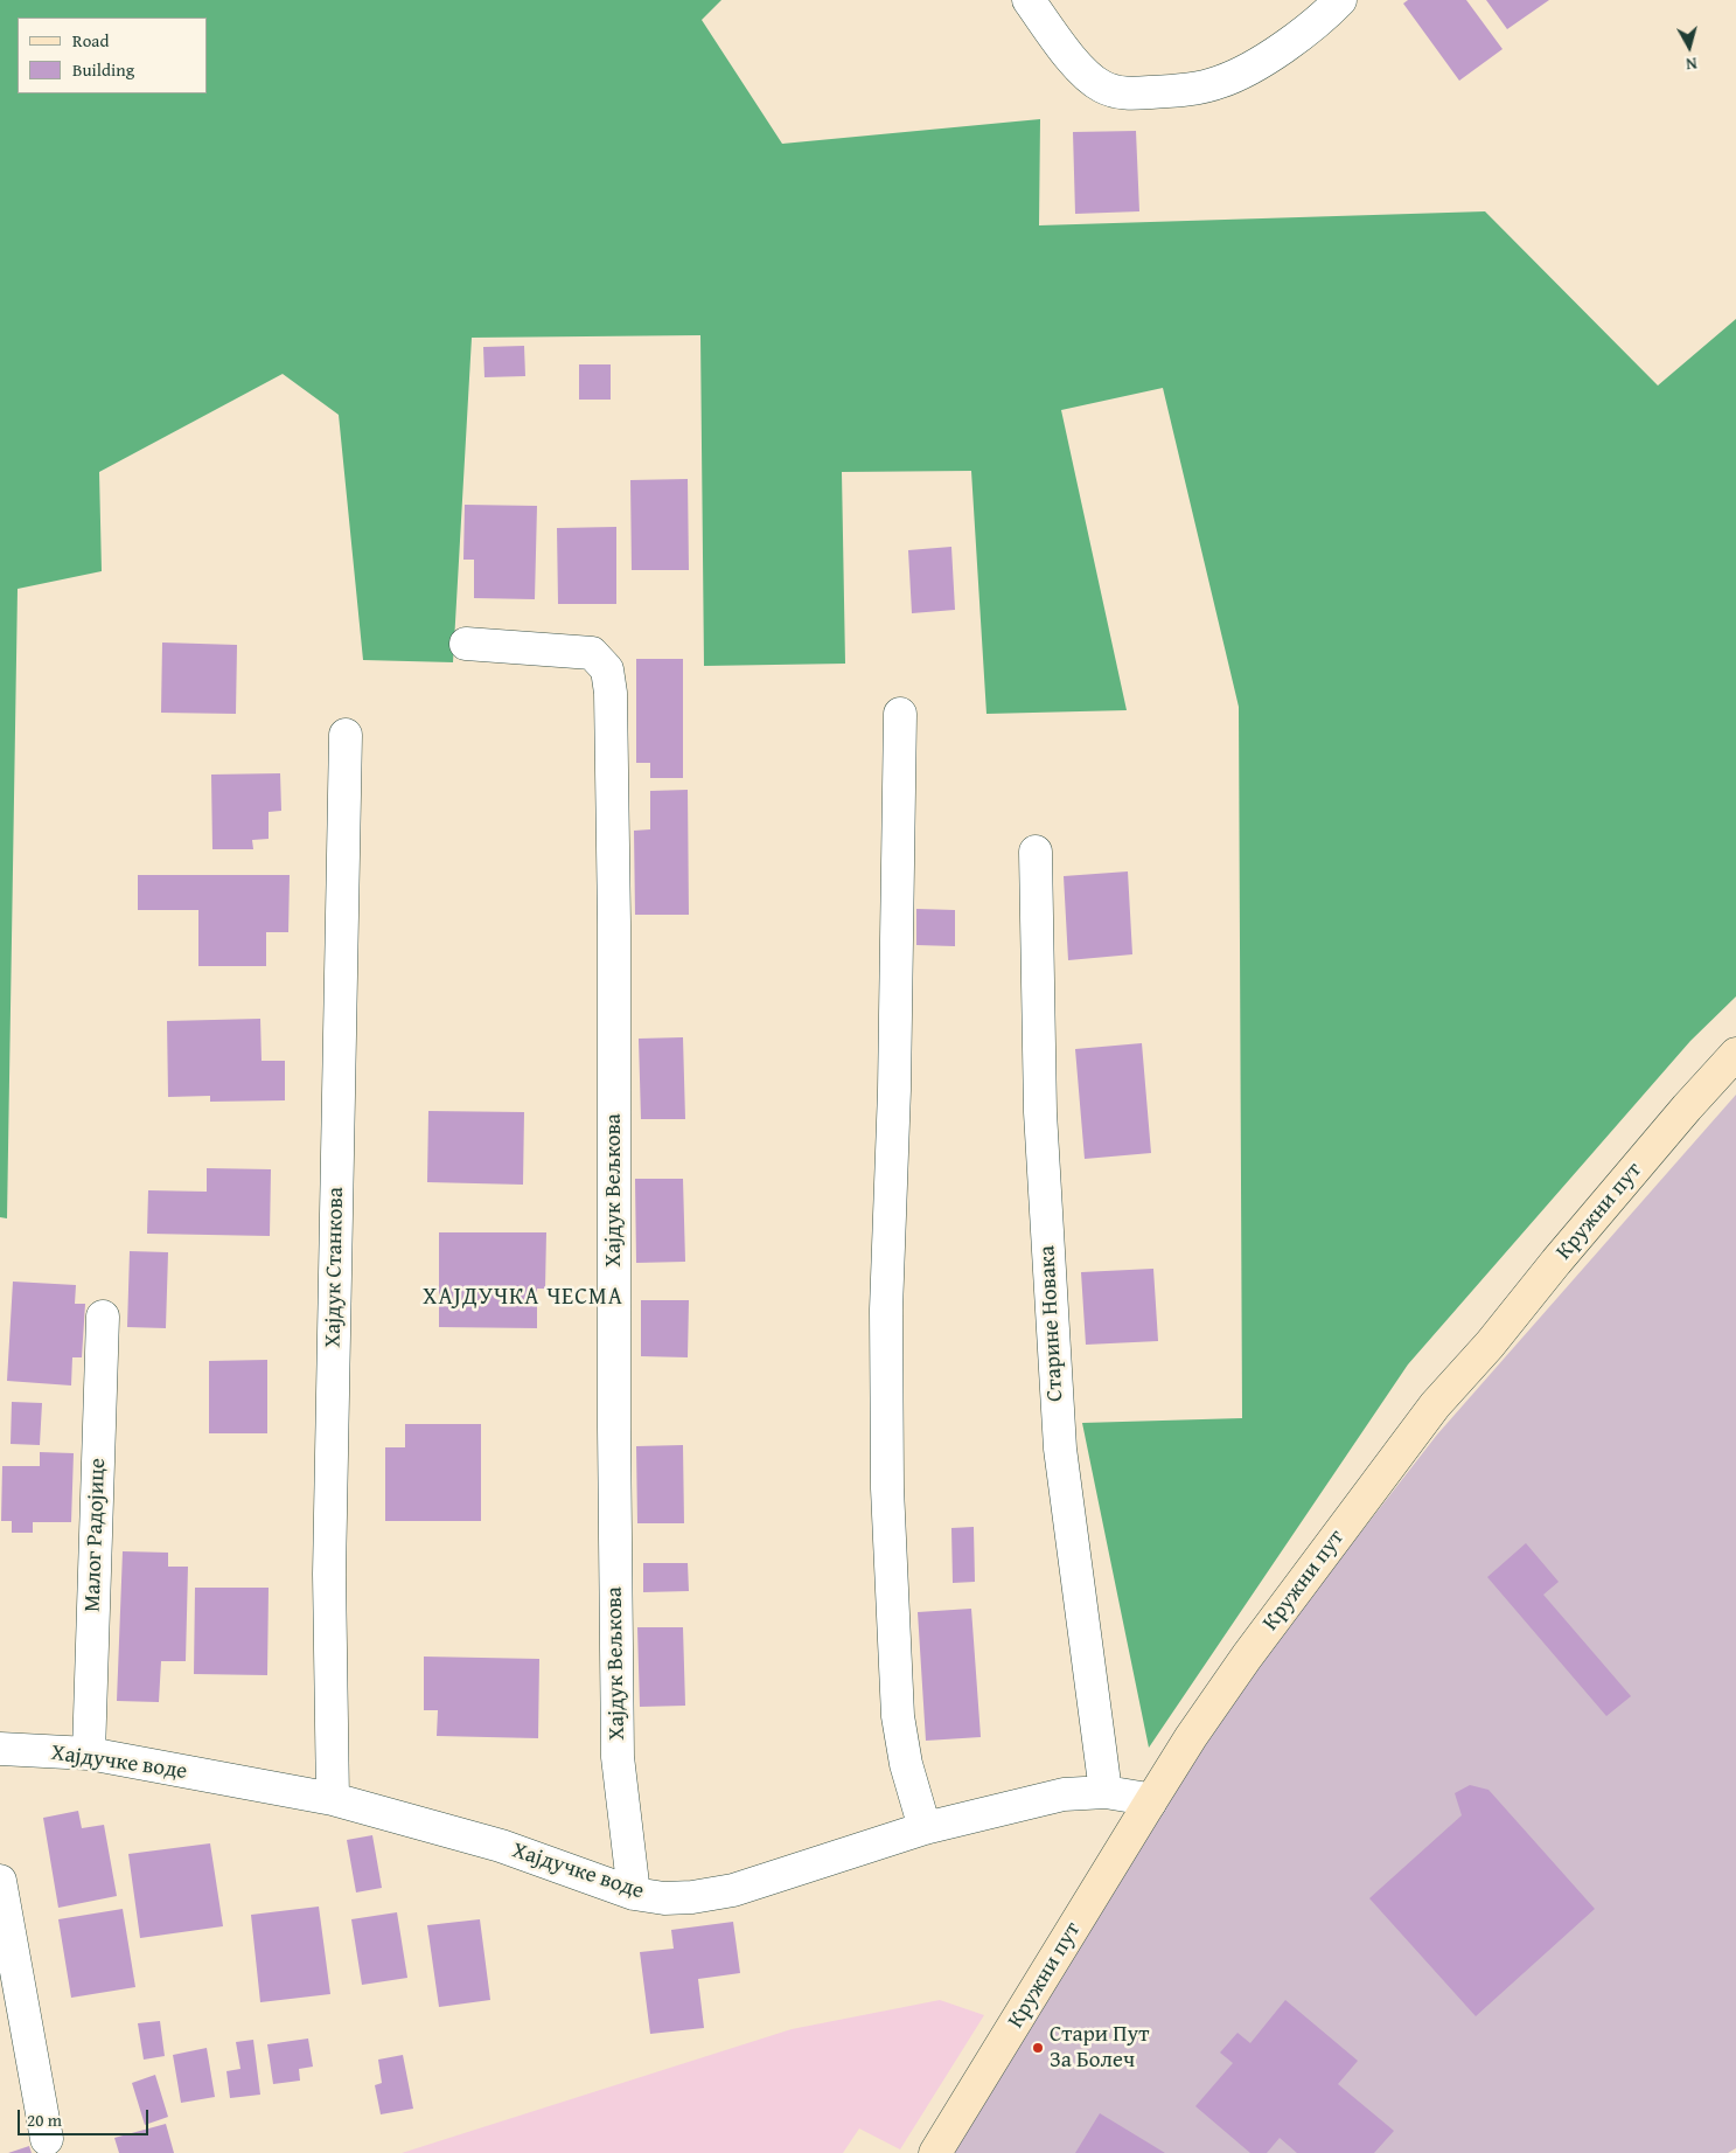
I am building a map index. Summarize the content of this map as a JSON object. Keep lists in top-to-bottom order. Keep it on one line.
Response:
{"streets":{"main road":["Кружни пут"],"street":["Хајдук Вељкова","Хајдук Станкова","Старине Новака","Малог Радојице","Хајдучке воде"]},"crossings":[["Хајдук Вељкова","Хајдучке воде"],["Кружни пут","Хајдучке воде"],["Хајдук Станкова","Хајдучке воде"],["Старине Новака","Хајдучке воде"],["Малог Радојице","Хајдучке воде"]],"districts":["ХАЈДУЧКА ЧЕСМА"],"places":["Стари Пут За Болеч"],"legend":["Road","Building"],"scale_bar":"20 m","north":"bottom"}
